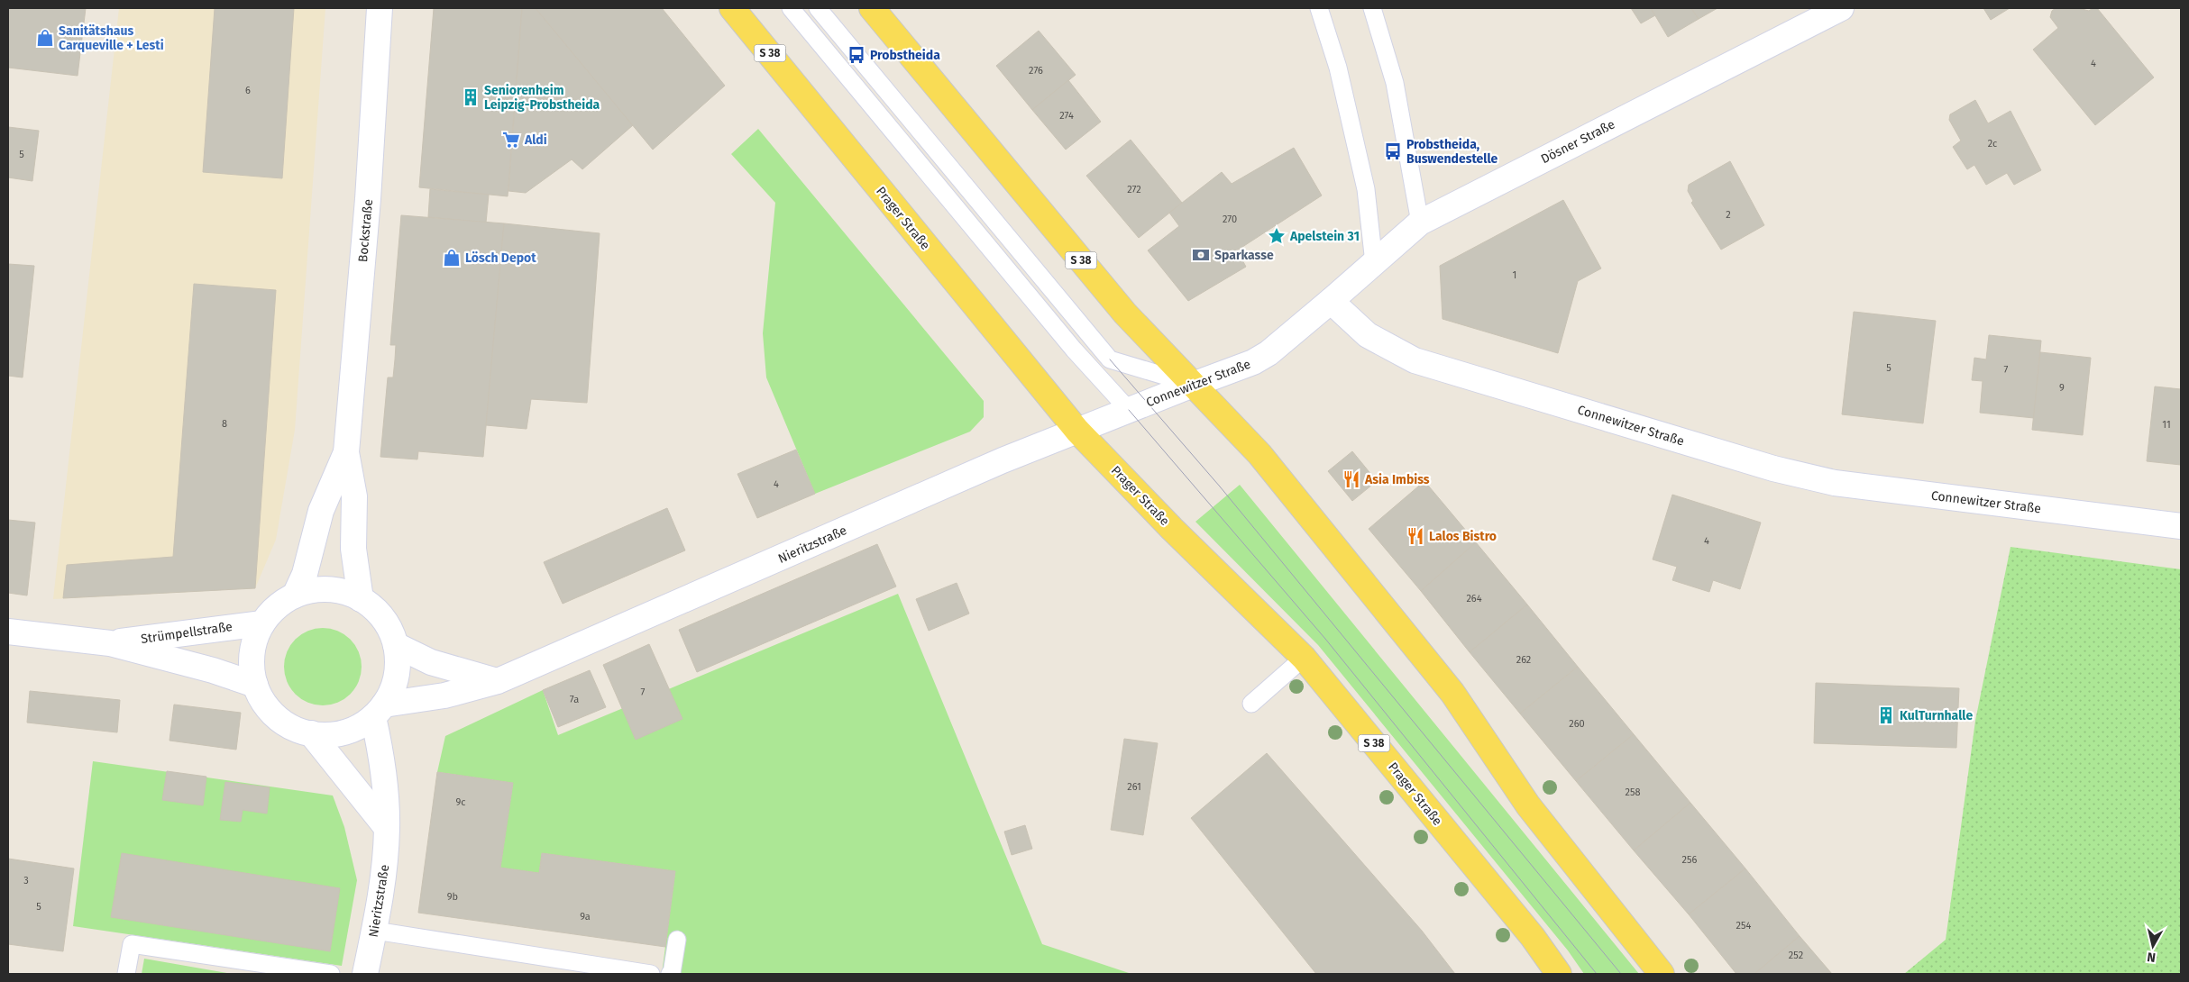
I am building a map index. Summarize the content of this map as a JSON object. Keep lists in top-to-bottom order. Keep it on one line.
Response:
{"streets":{"main road":["S 38","Prager Straße"],"street":["Dösner Straße","Bockstraße","Connewitzer Straße","Nieritzstraße","Strümpellstraße"]},"crossings":[["S 38","Connewitzer Straße"],["Dösner Straße","Connewitzer Straße"],["Prager Straße","Nieritzstraße"],["Bockstraße","Nieritzstraße"],["Bockstraße","Strümpellstraße"],["Connewitzer Straße","Nieritzstraße"],["Nieritzstraße","Strümpellstraße"]],"places":{"shop":["Sanitätshaus Carqueville + Lesti","Lösch Depot"],"bus stop":["Probstheida","Probstheida, Buswendestelle"],"building":["Seniorenheim Leipzig-Probstheida","KulTurnhalle"],"supermarket":["Aldi"],"place":["Apelstein 31"],"bank":["Sparkasse"],"restaurant":["Asia Imbiss","Lalos Bistro"]},"house_numbers":["4","276","6","274","2c","5","272","2","270","1","5","7","9","8","11","4","4","264","262","7","7a","260","261","258","9c","256","3","9b","5","9a","254","252"],"north":"bottom"}
